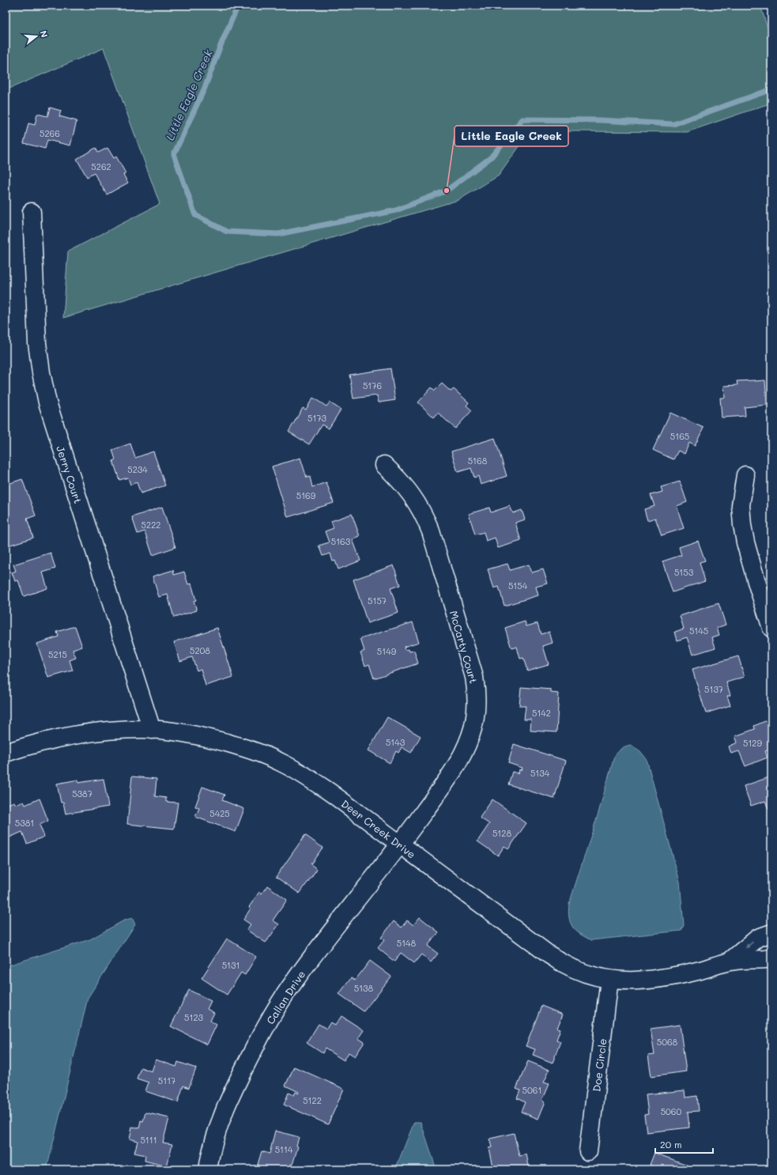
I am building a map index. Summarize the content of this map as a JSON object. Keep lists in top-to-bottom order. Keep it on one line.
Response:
{"streets":{"street":["Jerry Court","McCarty Court","Deer Creek Drive","Callan Drive","Doe Circle"]},"crossings":[["Jerry Court","Deer Creek Drive"],["McCarty Court","Deer Creek Drive"],["McCarty Court","Callan Drive"],["Deer Creek Drive","Callan Drive"],["Deer Creek Drive","Doe Circle"]],"water":["Little Eagle Creek"],"places":["Little Eagle Creek"],"house_numbers":["5266","5262","5176","5173","5165","5168","5234","5169","5222","5163","5153","5154","5157","5145","5208","5149","5215","5137","5142","5143","5129","5134","5387","5425","5381","5128","5148","5131","5138","5123","5068","5117","5061","5122","5060","5111","5114"],"scale_bar":"20 m","north":"right"}
